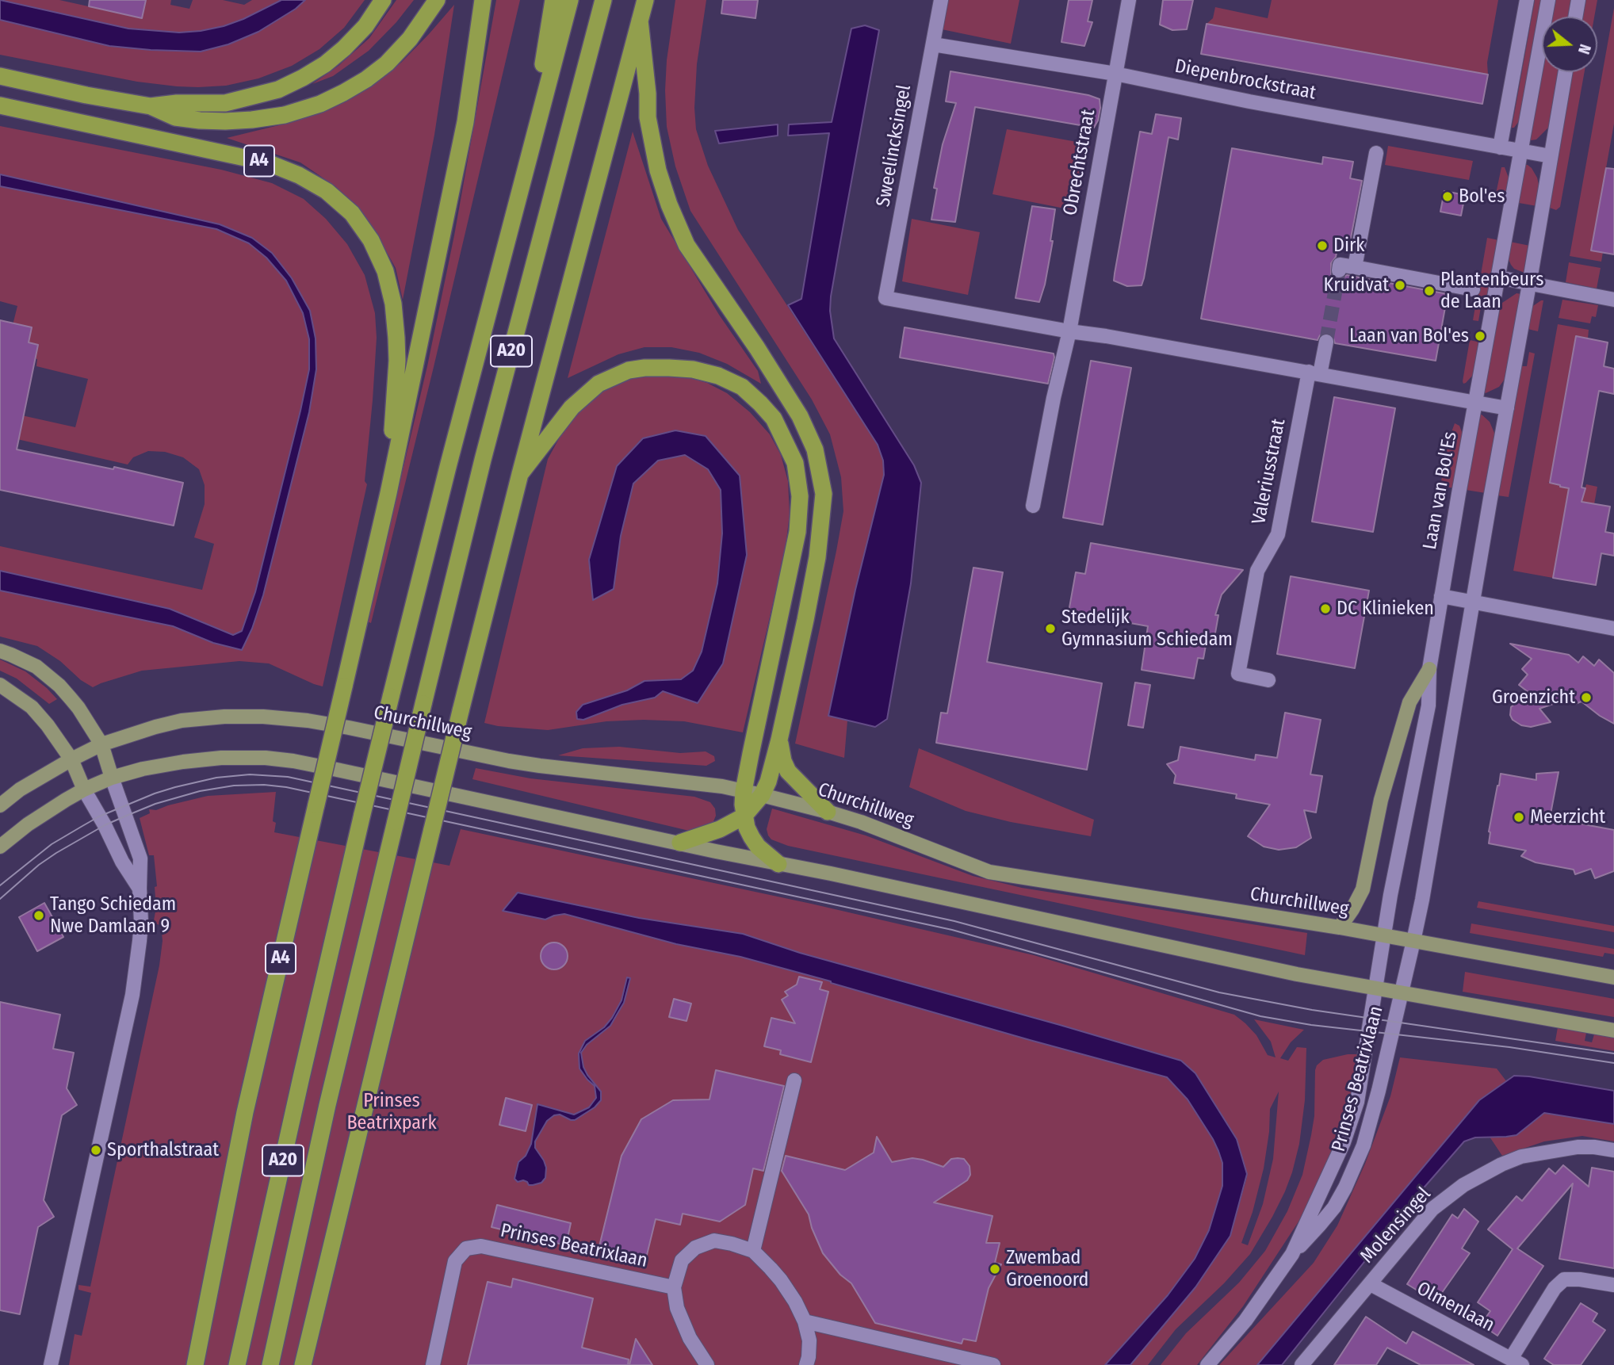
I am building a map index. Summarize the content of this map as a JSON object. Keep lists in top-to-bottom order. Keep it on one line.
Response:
{"streets":{"highway":["A4","A20"],"main road":["Churchillweg"],"street":["Diepenbrockstraat","Sweelincksingel","Obrechtstraat","Valeriusstraat","Laan van Bol'Es","Prinses Beatrixlaan","Molensingel","Olmenlaan"]},"crossings":[["Diepenbrockstraat","Sweelincksingel"],["Diepenbrockstraat","Obrechtstraat"],["Diepenbrockstraat","Laan van Bol'Es"],["Sweelincksingel","Obrechtstraat"],["A20","Churchillweg"],["Laan van Bol'Es","Churchillweg"],["Laan van Bol'Es","Prinses Beatrixlaan"],["Molensingel","Olmenlaan"]],"parks":["Prinses Beatrixpark"],"places":["Bol'es","Dirk","Kruidvat","Plantenbeurs de Laan","Laan van Bol'es","DC Klinieken","Stedelijk Gymnasium Schiedam","Groenzicht","Meerzicht","Tango Schiedam Nwe Damlaan 9","Sporthalstraat","Zwembad Groenoord"],"north":"right"}
